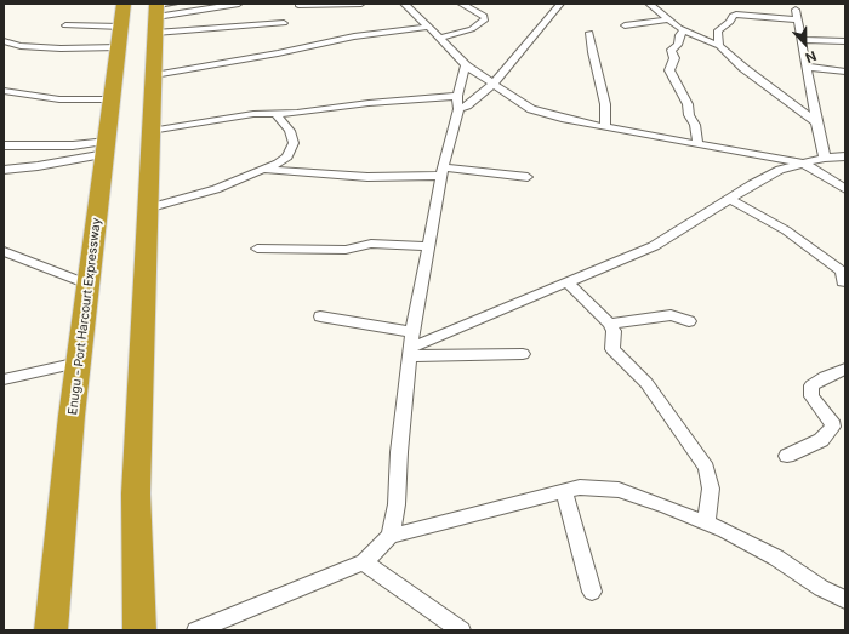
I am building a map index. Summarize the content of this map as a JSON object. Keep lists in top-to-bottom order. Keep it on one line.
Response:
{"streets":{"highway":["Enugu - Port Harcourt Expressway"]},"north":"bottom"}
